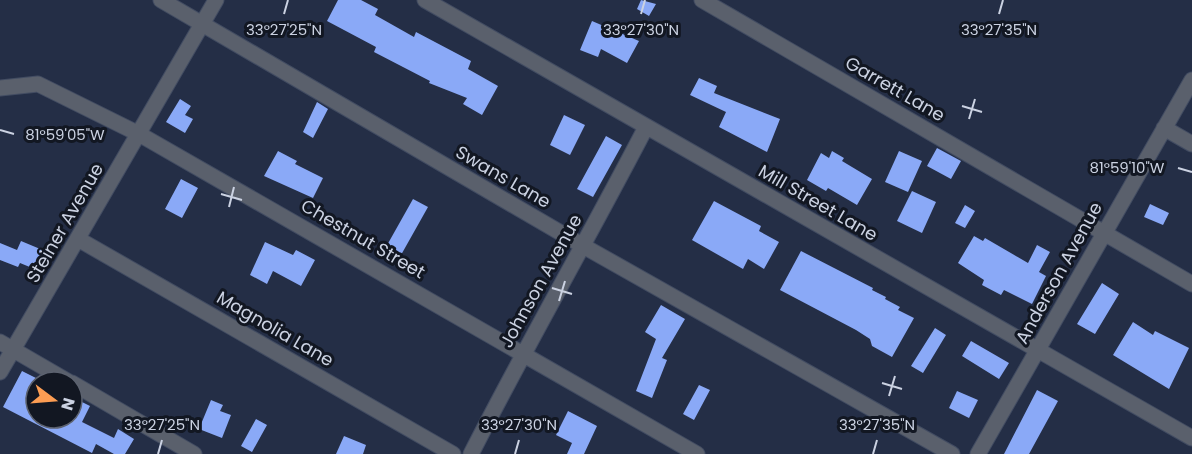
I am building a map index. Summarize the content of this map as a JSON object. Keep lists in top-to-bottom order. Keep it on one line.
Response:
{"streets":{"street":["Garrett Lane","Swans Lane","Mill Street Lane","Steiner Avenue","Chestnut Street","Anderson Avenue","Johnson Avenue","Magnolia Lane"]},"crossings":[["Garrett Lane","Anderson Avenue"],["Swans Lane","Steiner Avenue"],["Swans Lane","Johnson Avenue"],["Mill Street Lane","Anderson Avenue"],["Mill Street Lane","Johnson Avenue"],["Steiner Avenue","Chestnut Street"],["Steiner Avenue","Magnolia Lane"],["Chestnut Street","Johnson Avenue"]],"north":"right","coordinates":["33°27'25\"N","33°27'30\"N","33°27'35\"N","81°59'05\"W","81°59'10\"W"]}
